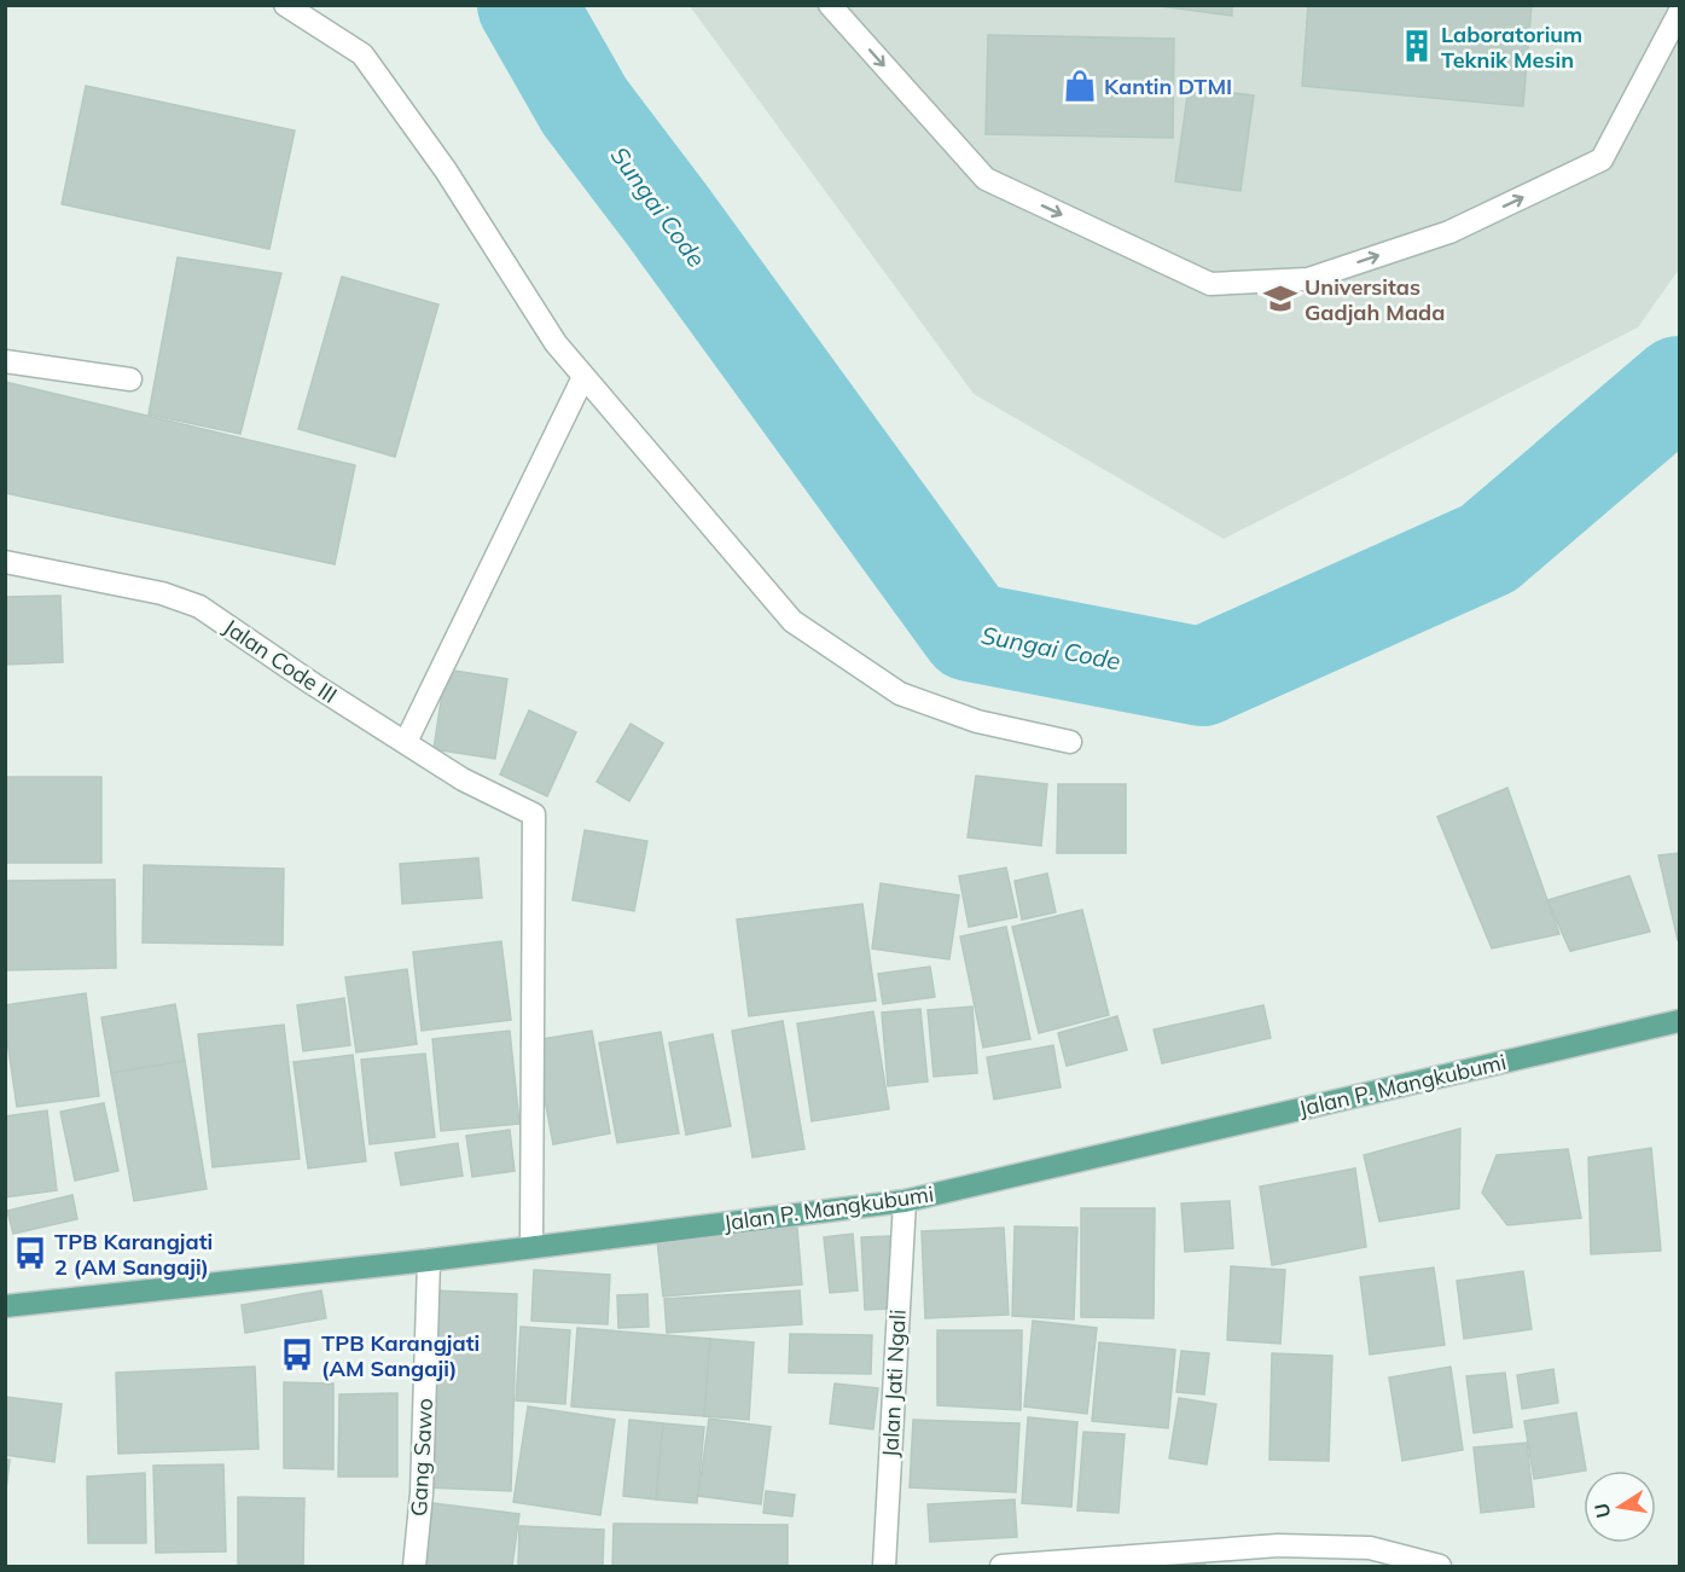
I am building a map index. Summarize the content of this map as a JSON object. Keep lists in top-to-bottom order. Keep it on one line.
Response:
{"streets":{"main road":["Jalan P. Mangkubumi"],"street":["Jalan Code III","Jalan Jati Ngali","Gang Sawo"]},"crossings":[["Jalan Code III","Jalan P. Mangkubumi"],["Jalan P. Mangkubumi","Jalan Jati Ngali"],["Jalan P. Mangkubumi","Gang Sawo"]],"water":["Sungai Code"],"places":{"building":["Laboratorium Teknik Mesin"],"shop":["Kantin DTMI"],"school or university":["Universitas Gadjah Mada"],"bus stop":["TPB Karangjati 2 (AM Sangaji)","TPB Karangjati (AM Sangaji)"]},"north":"left"}
